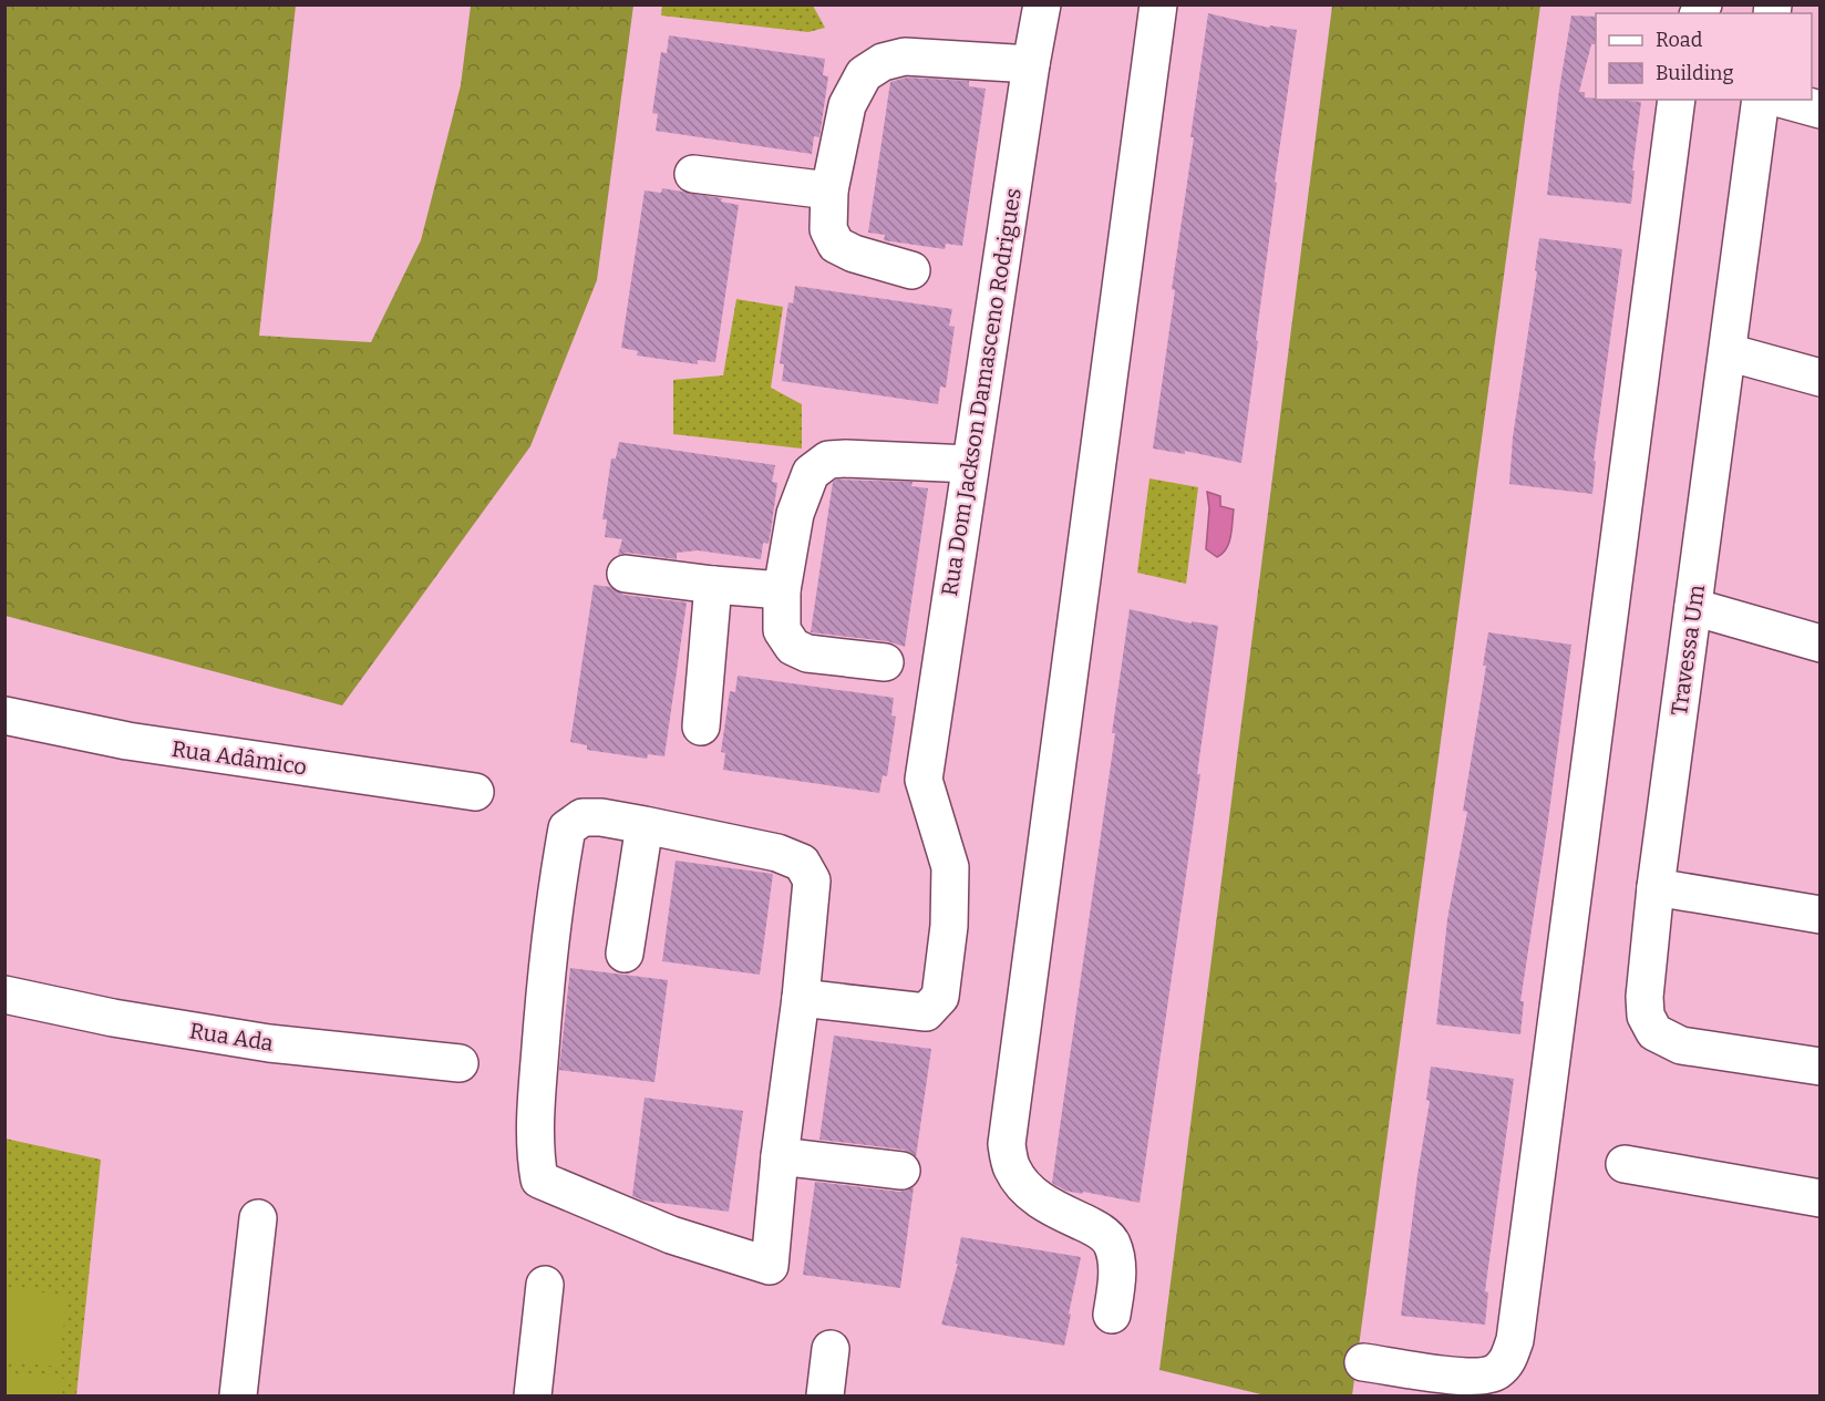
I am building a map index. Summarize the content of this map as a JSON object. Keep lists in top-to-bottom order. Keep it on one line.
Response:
{"streets":{"street":["Rua Dom Jackson Damasceno Rodrigues","Travessa Um","Rua Adâmico","Rua Ada"]},"legend":["Road","Building"]}
